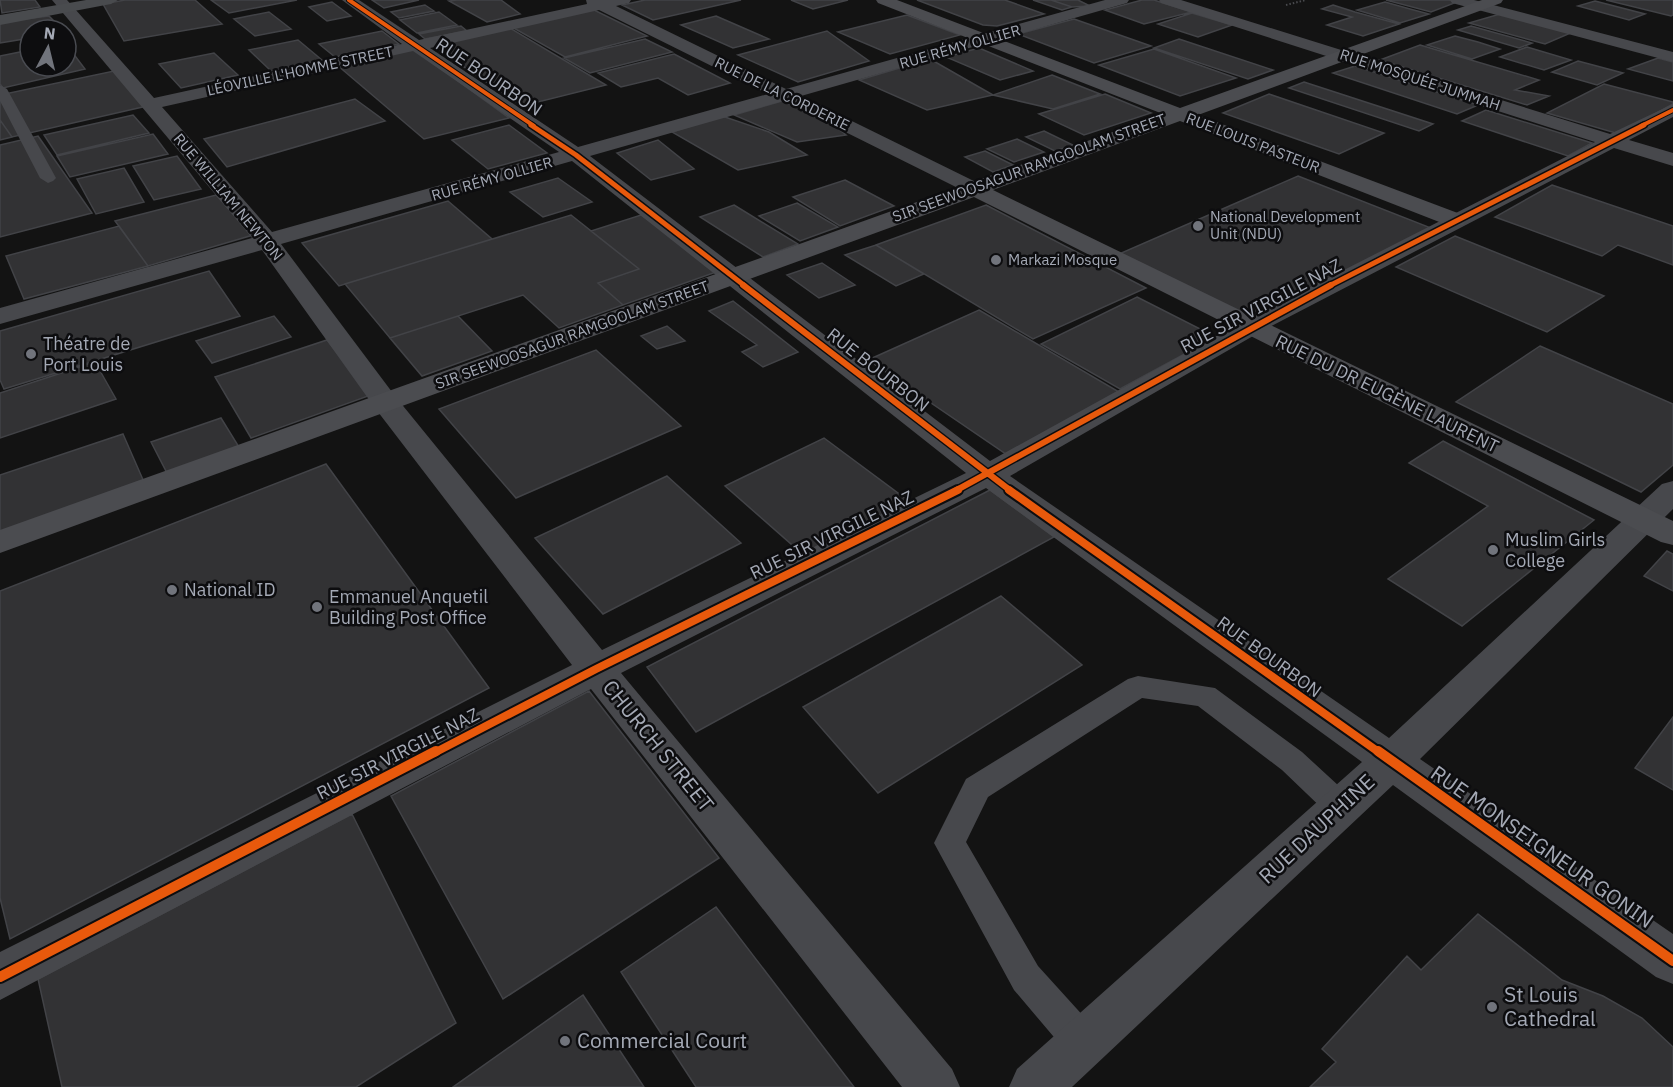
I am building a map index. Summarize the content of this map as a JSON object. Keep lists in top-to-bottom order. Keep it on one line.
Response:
{"streets":{"main road":["RUE LOUIS PASTEUR","SIR SEEWOOSAGUR RAMGOOLAM STREET","RUE DU DR EUGÈNE LAURENT"],"street":["RUE RÉMY OLLIER","LÉOVILLE L'HOMME STREET","RUE BOURBON","RUE MOSQUÉE JUMMAH","RUE DE LA CORDERIE","RUE WILLIAM NEWTON","RUE SIR VIRGILE NAZ","CHURCH STREET","RUE DAUPHINE","RUE MONSEIGNEUR GONIN"]},"crossings":[["RUE RÉMY OLLIER","RUE BOURBON"],["RUE RÉMY OLLIER","RUE DE LA CORDERIE"],["RUE RÉMY OLLIER","RUE LOUIS PASTEUR"],["RUE RÉMY OLLIER","RUE WILLIAM NEWTON"],["LÉOVILLE L'HOMME STREET","RUE BOURBON"],["LÉOVILLE L'HOMME STREET","RUE DE LA CORDERIE"],["LÉOVILLE L'HOMME STREET","RUE WILLIAM NEWTON"],["RUE BOURBON","SIR SEEWOOSAGUR RAMGOOLAM STREET"],["RUE BOURBON","RUE SIR VIRGILE NAZ"],["RUE BOURBON","RUE DAUPHINE"],["RUE BOURBON","RUE MONSEIGNEUR GONIN"],["RUE MOSQUÉE JUMMAH","SIR SEEWOOSAGUR RAMGOOLAM STREET"],["RUE MOSQUÉE JUMMAH","RUE SIR VIRGILE NAZ"],["RUE DE LA CORDERIE","SIR SEEWOOSAGUR RAMGOOLAM STREET"],["RUE DE LA CORDERIE","RUE DU DR EUGÈNE LAURENT"],["RUE LOUIS PASTEUR","SIR SEEWOOSAGUR RAMGOOLAM STREET"],["RUE LOUIS PASTEUR","RUE SIR VIRGILE NAZ"],["SIR SEEWOOSAGUR RAMGOOLAM STREET","RUE WILLIAM NEWTON"],["SIR SEEWOOSAGUR RAMGOOLAM STREET","RUE DU DR EUGÈNE LAURENT"],["SIR SEEWOOSAGUR RAMGOOLAM STREET","CHURCH STREET"],["RUE WILLIAM NEWTON","CHURCH STREET"],["RUE SIR VIRGILE NAZ","RUE DU DR EUGÈNE LAURENT"],["RUE SIR VIRGILE NAZ","CHURCH STREET"],["RUE DU DR EUGÈNE LAURENT","RUE DAUPHINE"],["RUE DAUPHINE","RUE MONSEIGNEUR GONIN"]],"places":["National Development Unit (NDU)","Markazi Mosque","Théatre de Port Louis","Muslim Girls College","National ID","Emmanuel Anquetil Building Post Office","St Louis Cathedral","Commercial Court"],"north":"top"}
